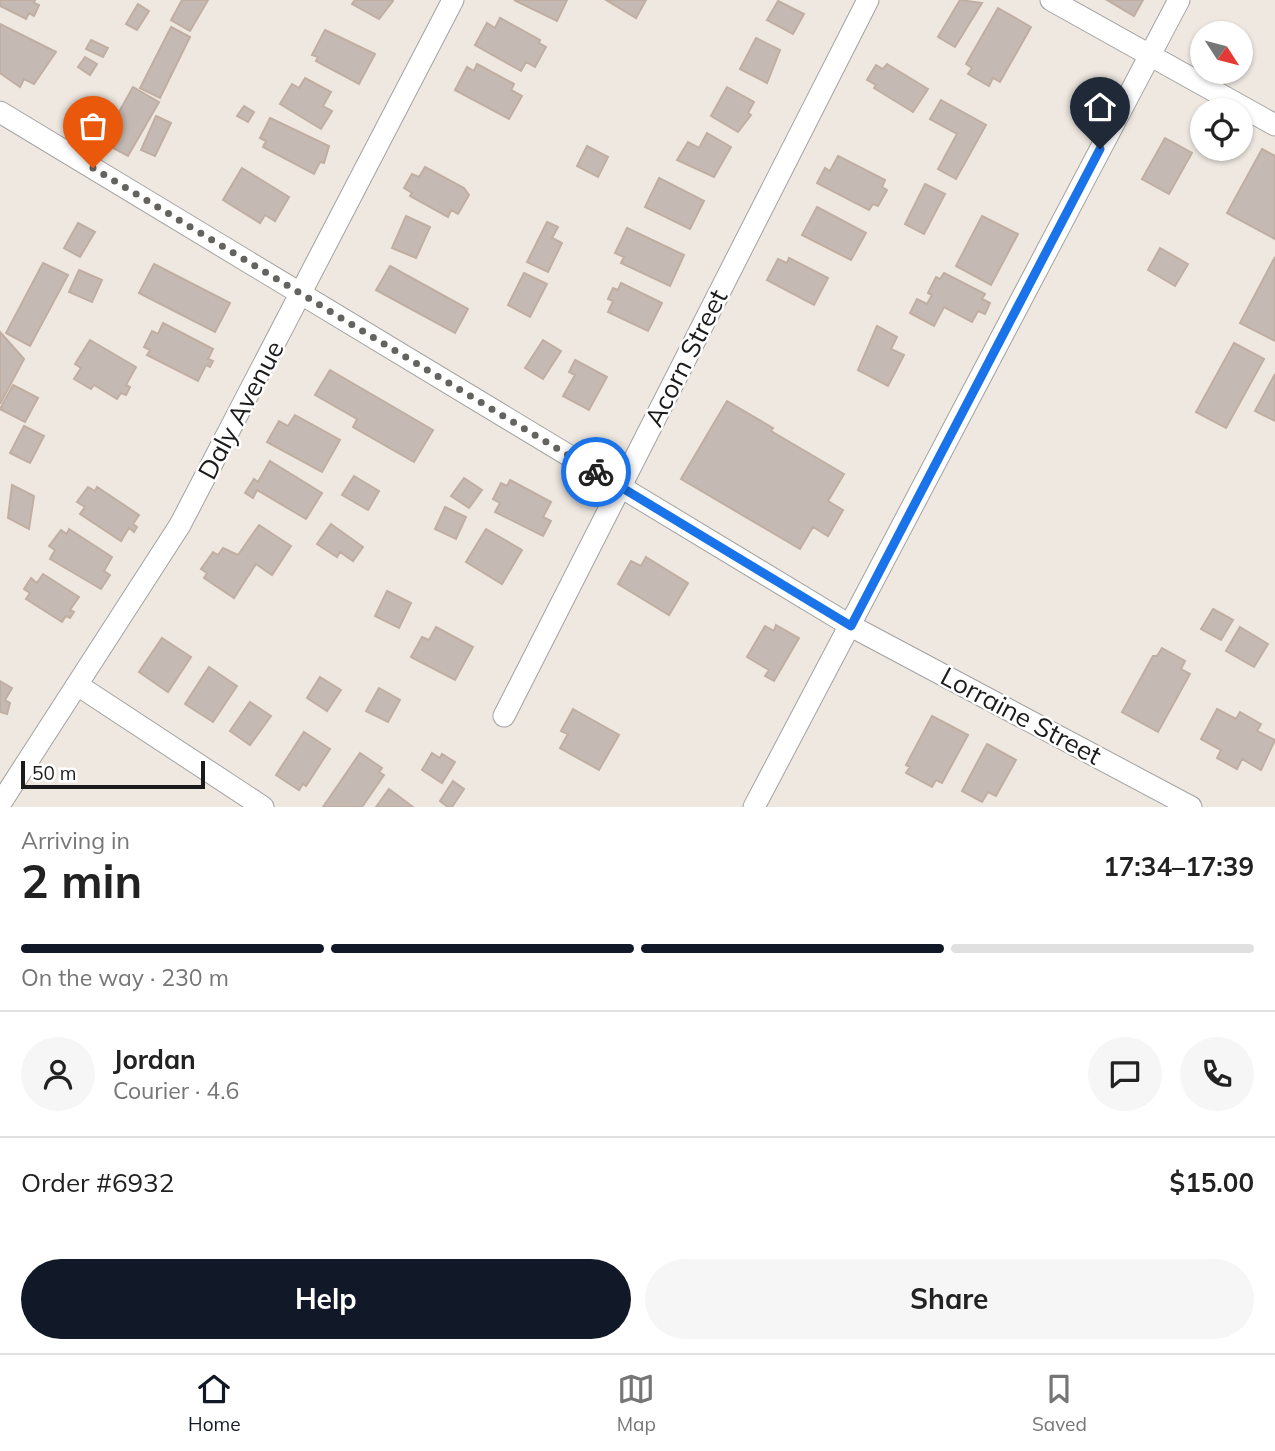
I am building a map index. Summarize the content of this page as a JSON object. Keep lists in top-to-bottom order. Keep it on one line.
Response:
{"streets":{"street":["Acorn Street","Daly Avenue","Lorraine Street"]},"crossings":[["Acorn Street","Lorraine Street"],["Daly Avenue","Lorraine Street"]],"scale_bar":"50 m","north":"bottom right","page":{"scale":"50 m","heading":["2 min","Arriving in","17:34–17:39"],"panel":["Jordan","Courier · 4.6","Order #6932","$15.00"],"bar":"On the way · 230 m","buttons":["Help","Share"],"tabs":["Home","Map","Saved"]}}
